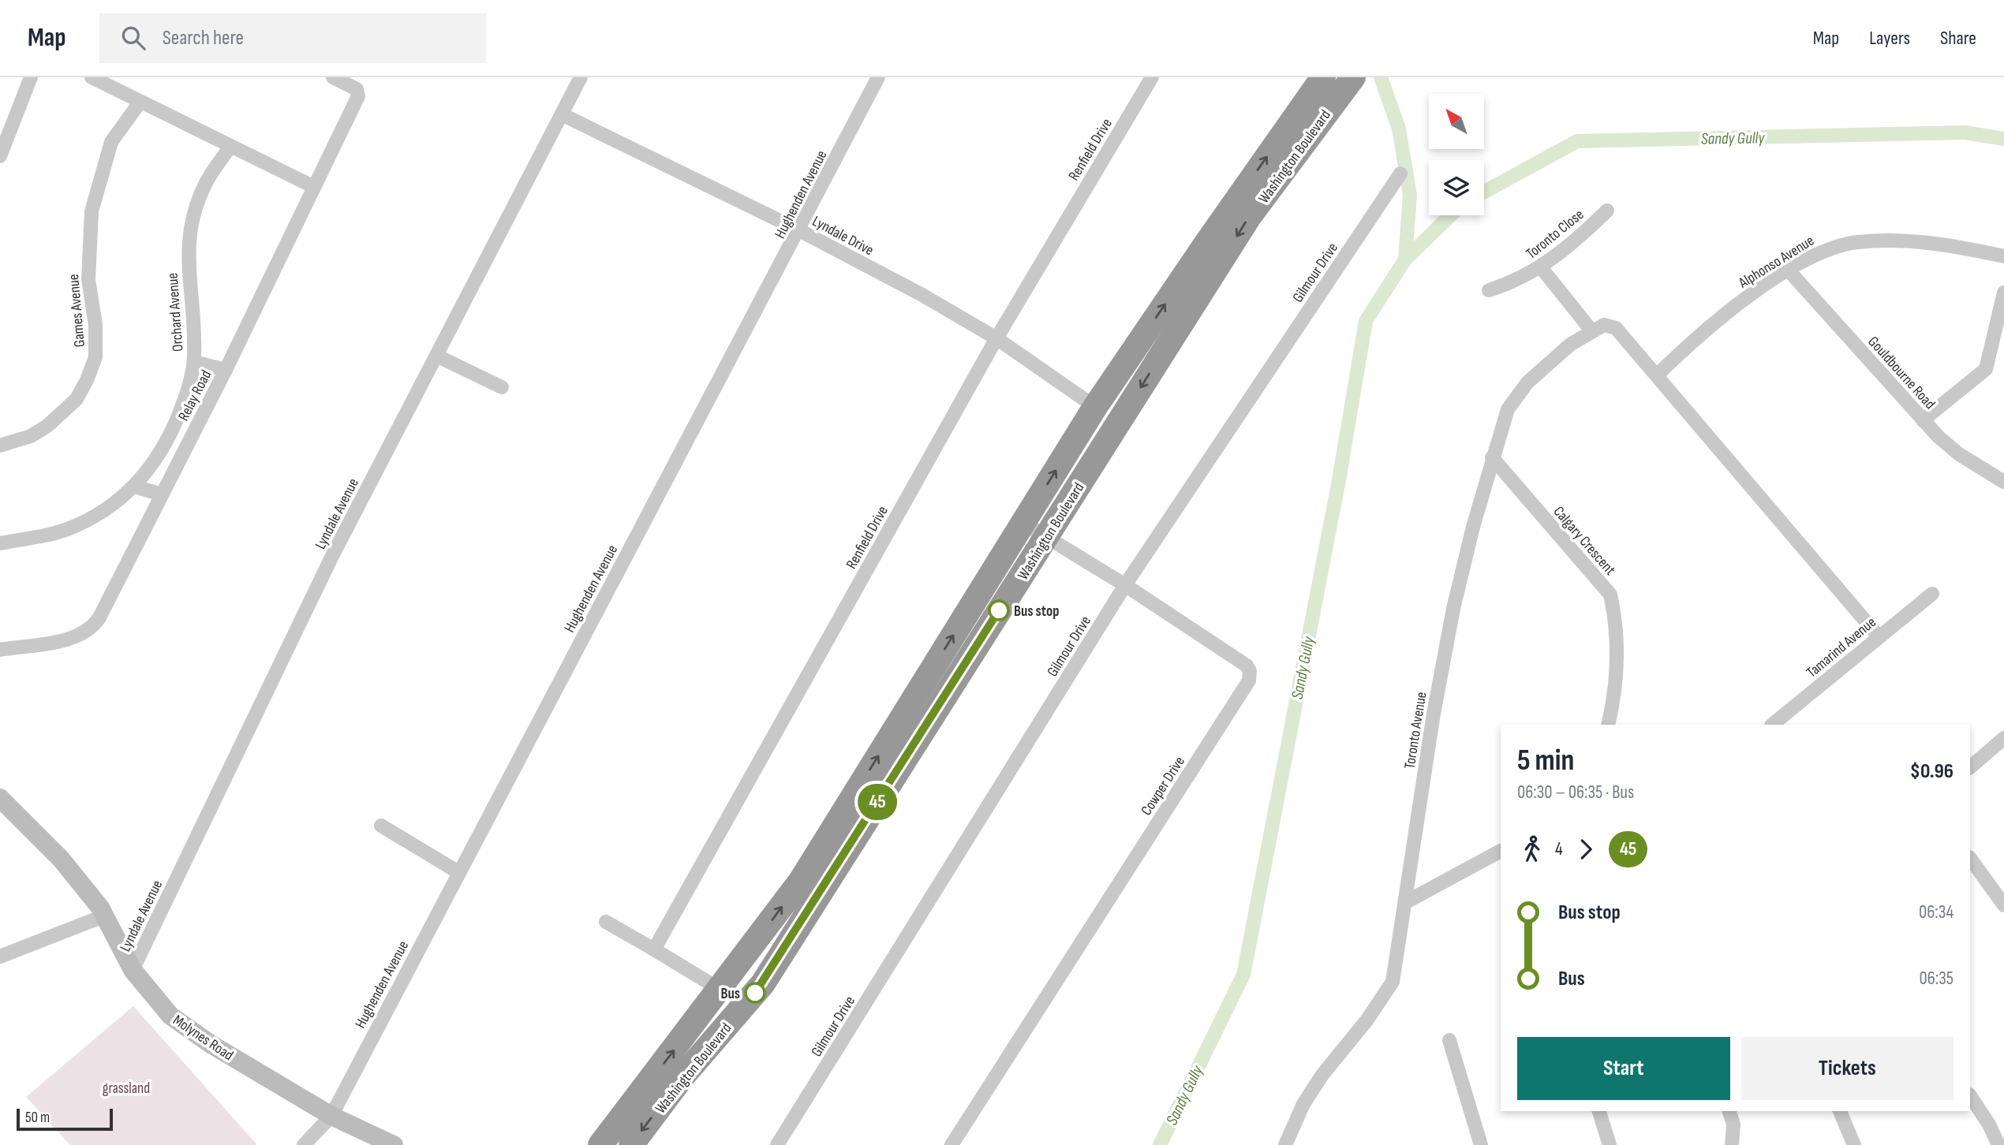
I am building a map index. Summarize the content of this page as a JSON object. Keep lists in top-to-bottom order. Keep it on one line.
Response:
{"streets":{"highway":["Washington Boulevard"],"main road":["Molynes Road"],"street":["Renfield Drive","Hughenden Avenue","Toronto Close","Lyndale Drive","Alphonso Avenue","Gilmour Drive","Games Avenue","Orchard Avenue","Gouldbourne Road","Relay Road","Lyndale Avenue","Calgary Crescent","Tamarind Avenue","Toronto Avenue","Cowper Drive"]},"crossings":[["Renfield Drive","Lyndale Drive"],["Washington Boulevard","Lyndale Drive"],["Washington Boulevard","Cowper Drive"],["Hughenden Avenue","Lyndale Drive"],["Hughenden Avenue","Molynes Road"],["Lyndale Drive","Lyndale Avenue"],["Alphonso Avenue","Gouldbourne Road"],["Gilmour Drive","Cowper Drive"],["Lyndale Avenue","Molynes Road"],["Calgary Crescent","Toronto Avenue"]],"water":["Sandy Gully"],"parks":["grassland"],"places":["Bus stop","Bus"],"lines":["bus line 45"],"scale_bar":"50 m","north":"top left","page":{"header":"Map","search":"Search here","nav":["Map","Layers","Share"],"on_map":"45","heading":["5 min","06:30 – 06:35 · Bus","$0.96"],"legs":["4","45"],"list":[{"name":"Bus stop","value":"06:34"},{"name":"Bus","value":"06:35"}],"buttons":["Start","Tickets"],"scale":"50 m"}}
